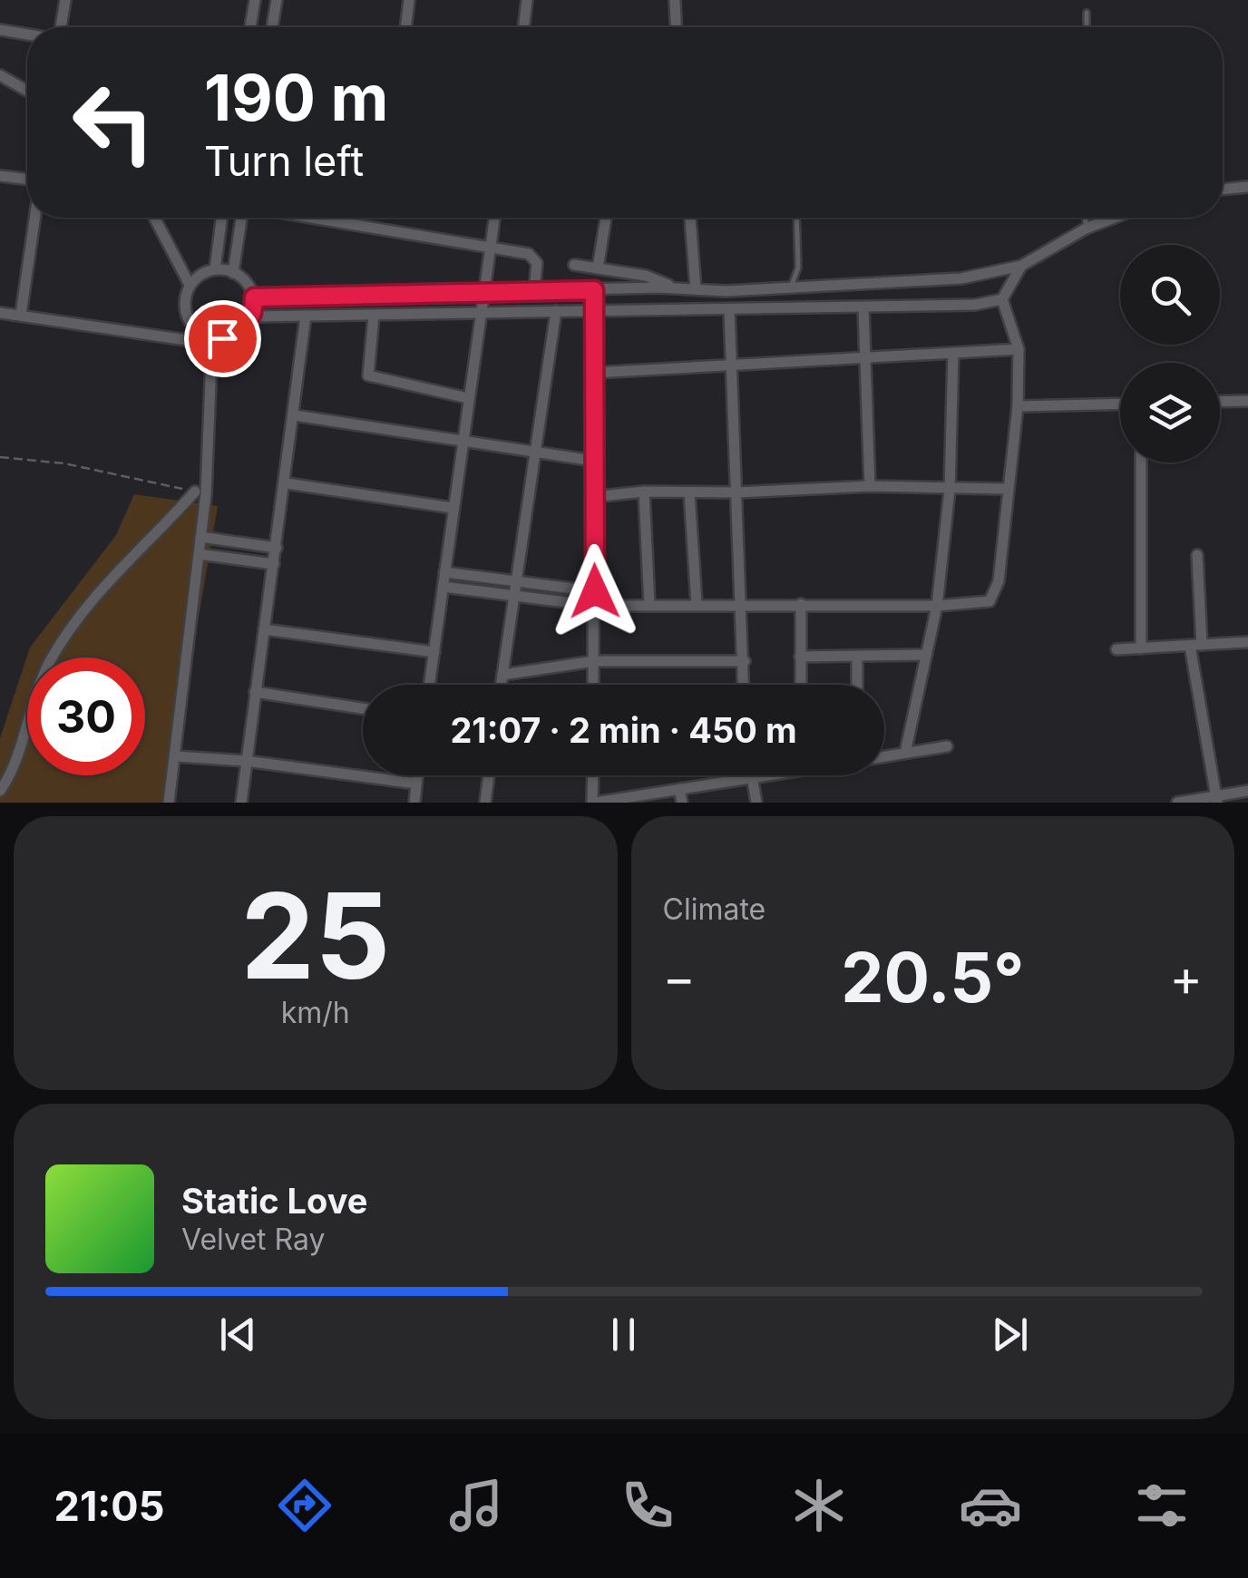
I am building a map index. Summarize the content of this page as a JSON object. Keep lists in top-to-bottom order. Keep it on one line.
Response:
{"page":{"turn":["190 m","Turn left"],"limit":"30","trip":"21:07 · 2 min · 450 m","tile":[["25","km/h"],"Climate"],"heat":["−","20.5°","+"],"song":["Static Love","Velvet Ray"],"tabs":"21:05"}}
